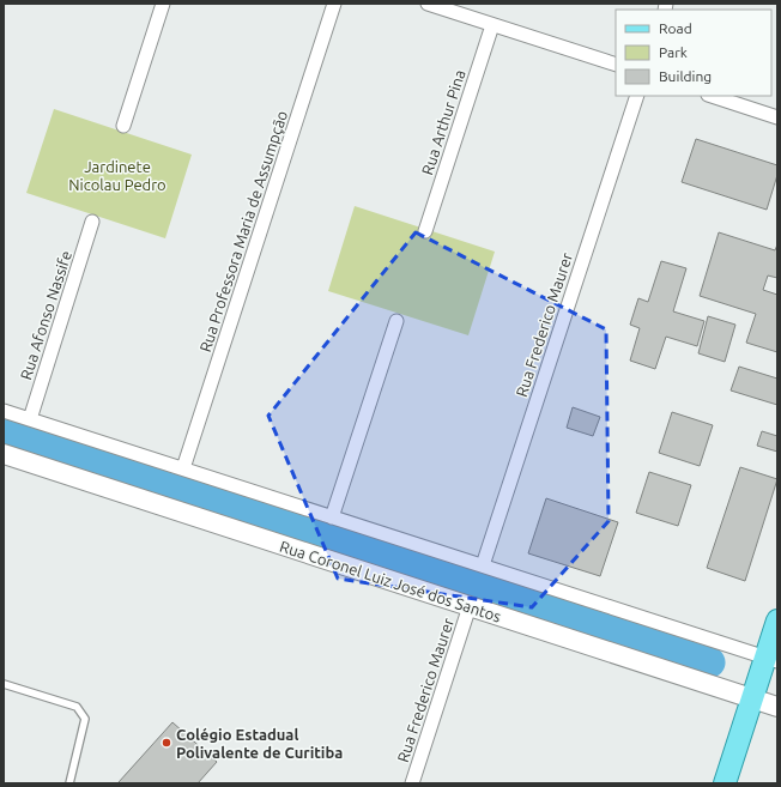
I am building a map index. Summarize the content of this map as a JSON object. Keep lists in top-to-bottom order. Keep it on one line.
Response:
{"streets":{"main road":["Rua Coronel Luiz José dos Santos"],"street":["Rua Arthur Pina","Rua Professora Maria de Assumpção","Rua Afonso Nassife","Rua Frederico Maurer"]},"crossings":[["Rua Frederico Maurer","Rua Coronel Luiz José dos Santos"]],"parks":["Jardinete Nicolau Pedro"],"places":["Colégio Estadual Polivalente de Curitiba"],"legend":["Road","Park","Building"]}
